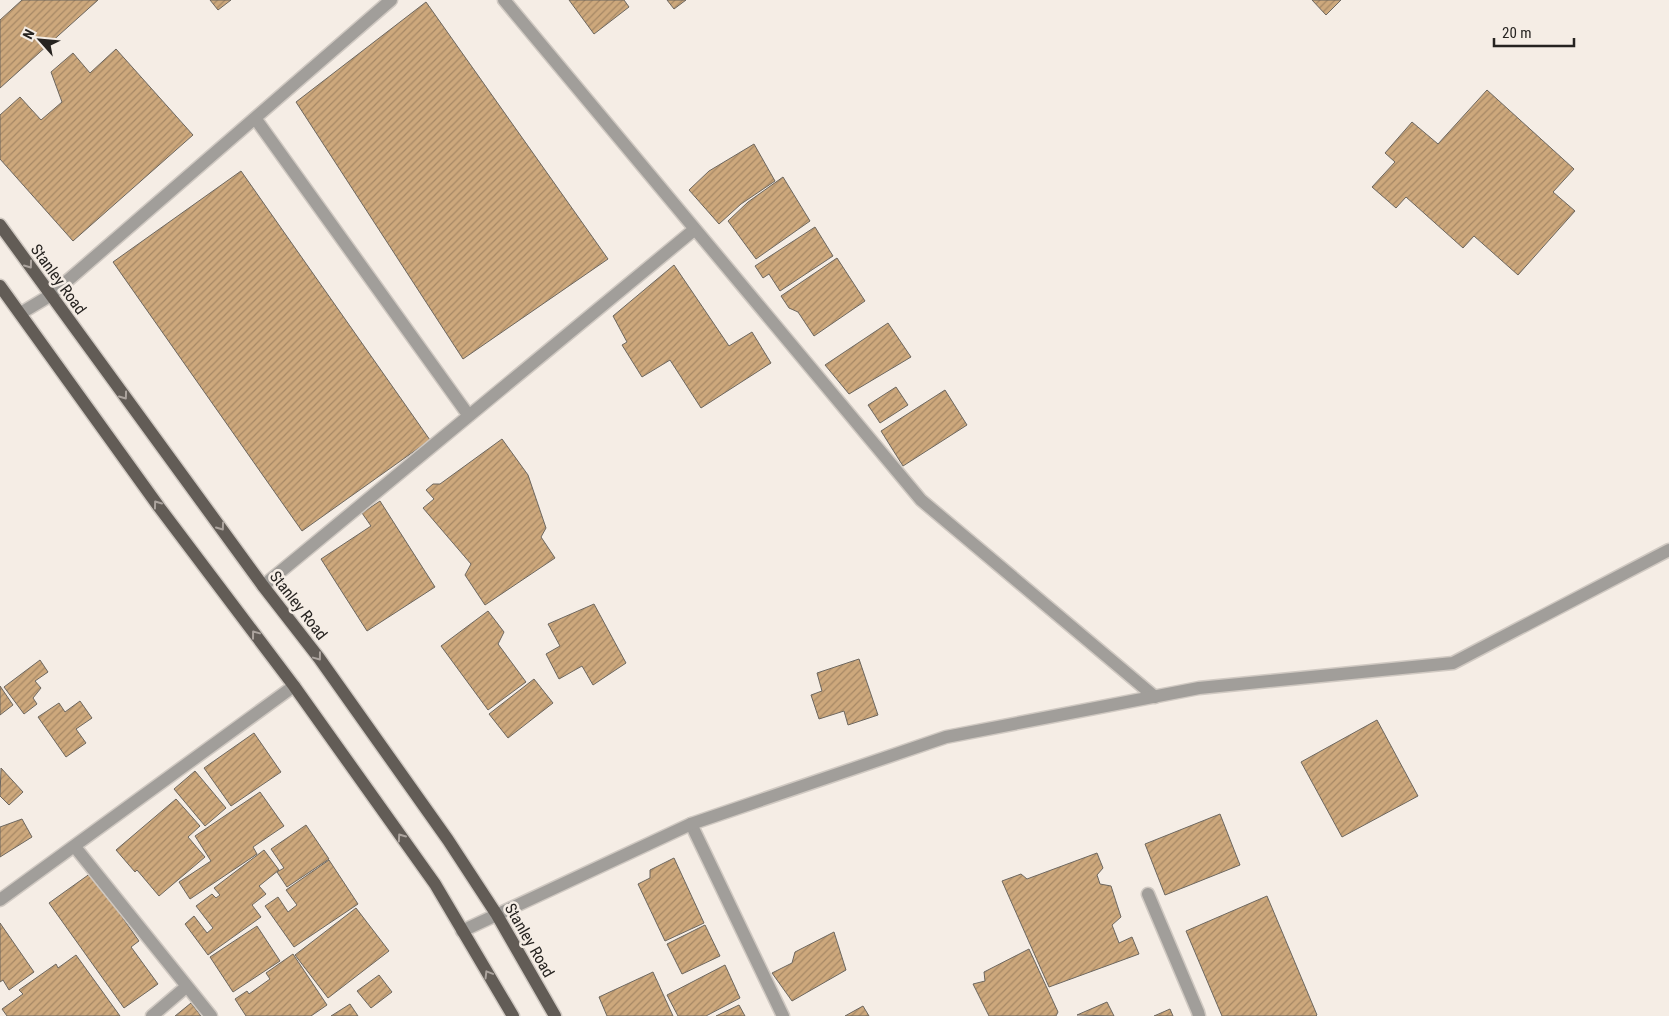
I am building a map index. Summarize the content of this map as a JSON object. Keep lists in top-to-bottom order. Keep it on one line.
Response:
{"streets":{"main road":["Stanley Road"]},"scale_bar":"20 m","north":"top left"}
